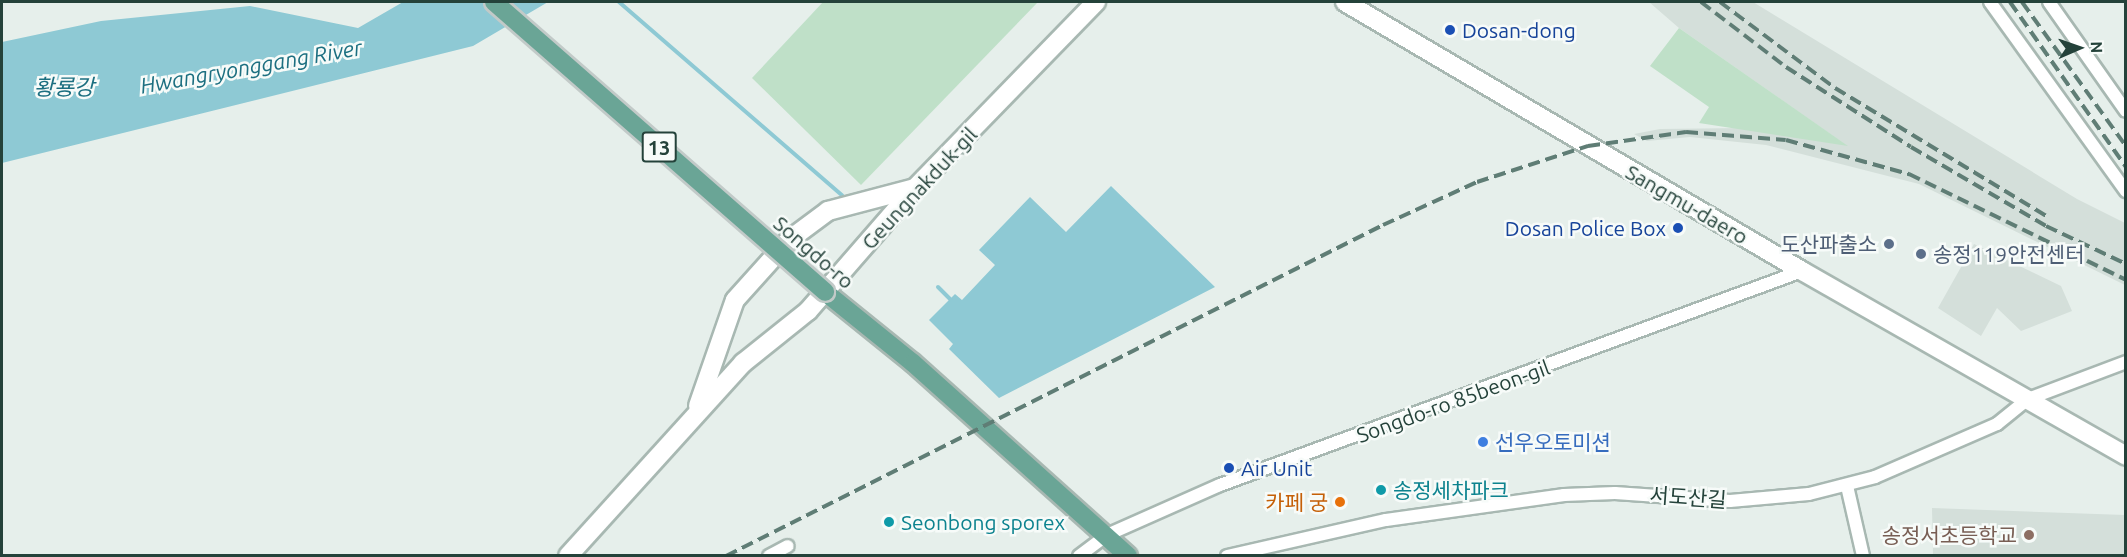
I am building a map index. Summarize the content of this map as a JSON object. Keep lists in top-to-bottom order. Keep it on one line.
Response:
{"streets":{"main road":["13","Songdo-ro"],"street":["Geungnakduk-gil","Sangmu-daero","Songdo-ro 85beon-gil","서도산길"]},"crossings":[["Geungnakduk-gil","Songdo-ro"],["Sangmu-daero","Songdo-ro 85beon-gil"],["Sangmu-daero","서도산길"],["Songdo-ro","Songdo-ro 85beon-gil"]],"water":["Hwangryonggang River","황룡강"],"places":["Dosan-dong","Dosan Police Box","도산파출소","송정119안전센터","선우오토미션","Air Unit","송정세차파크","카페 궁","Seonbong sporex","송정서초등학교"],"north":"right"}
